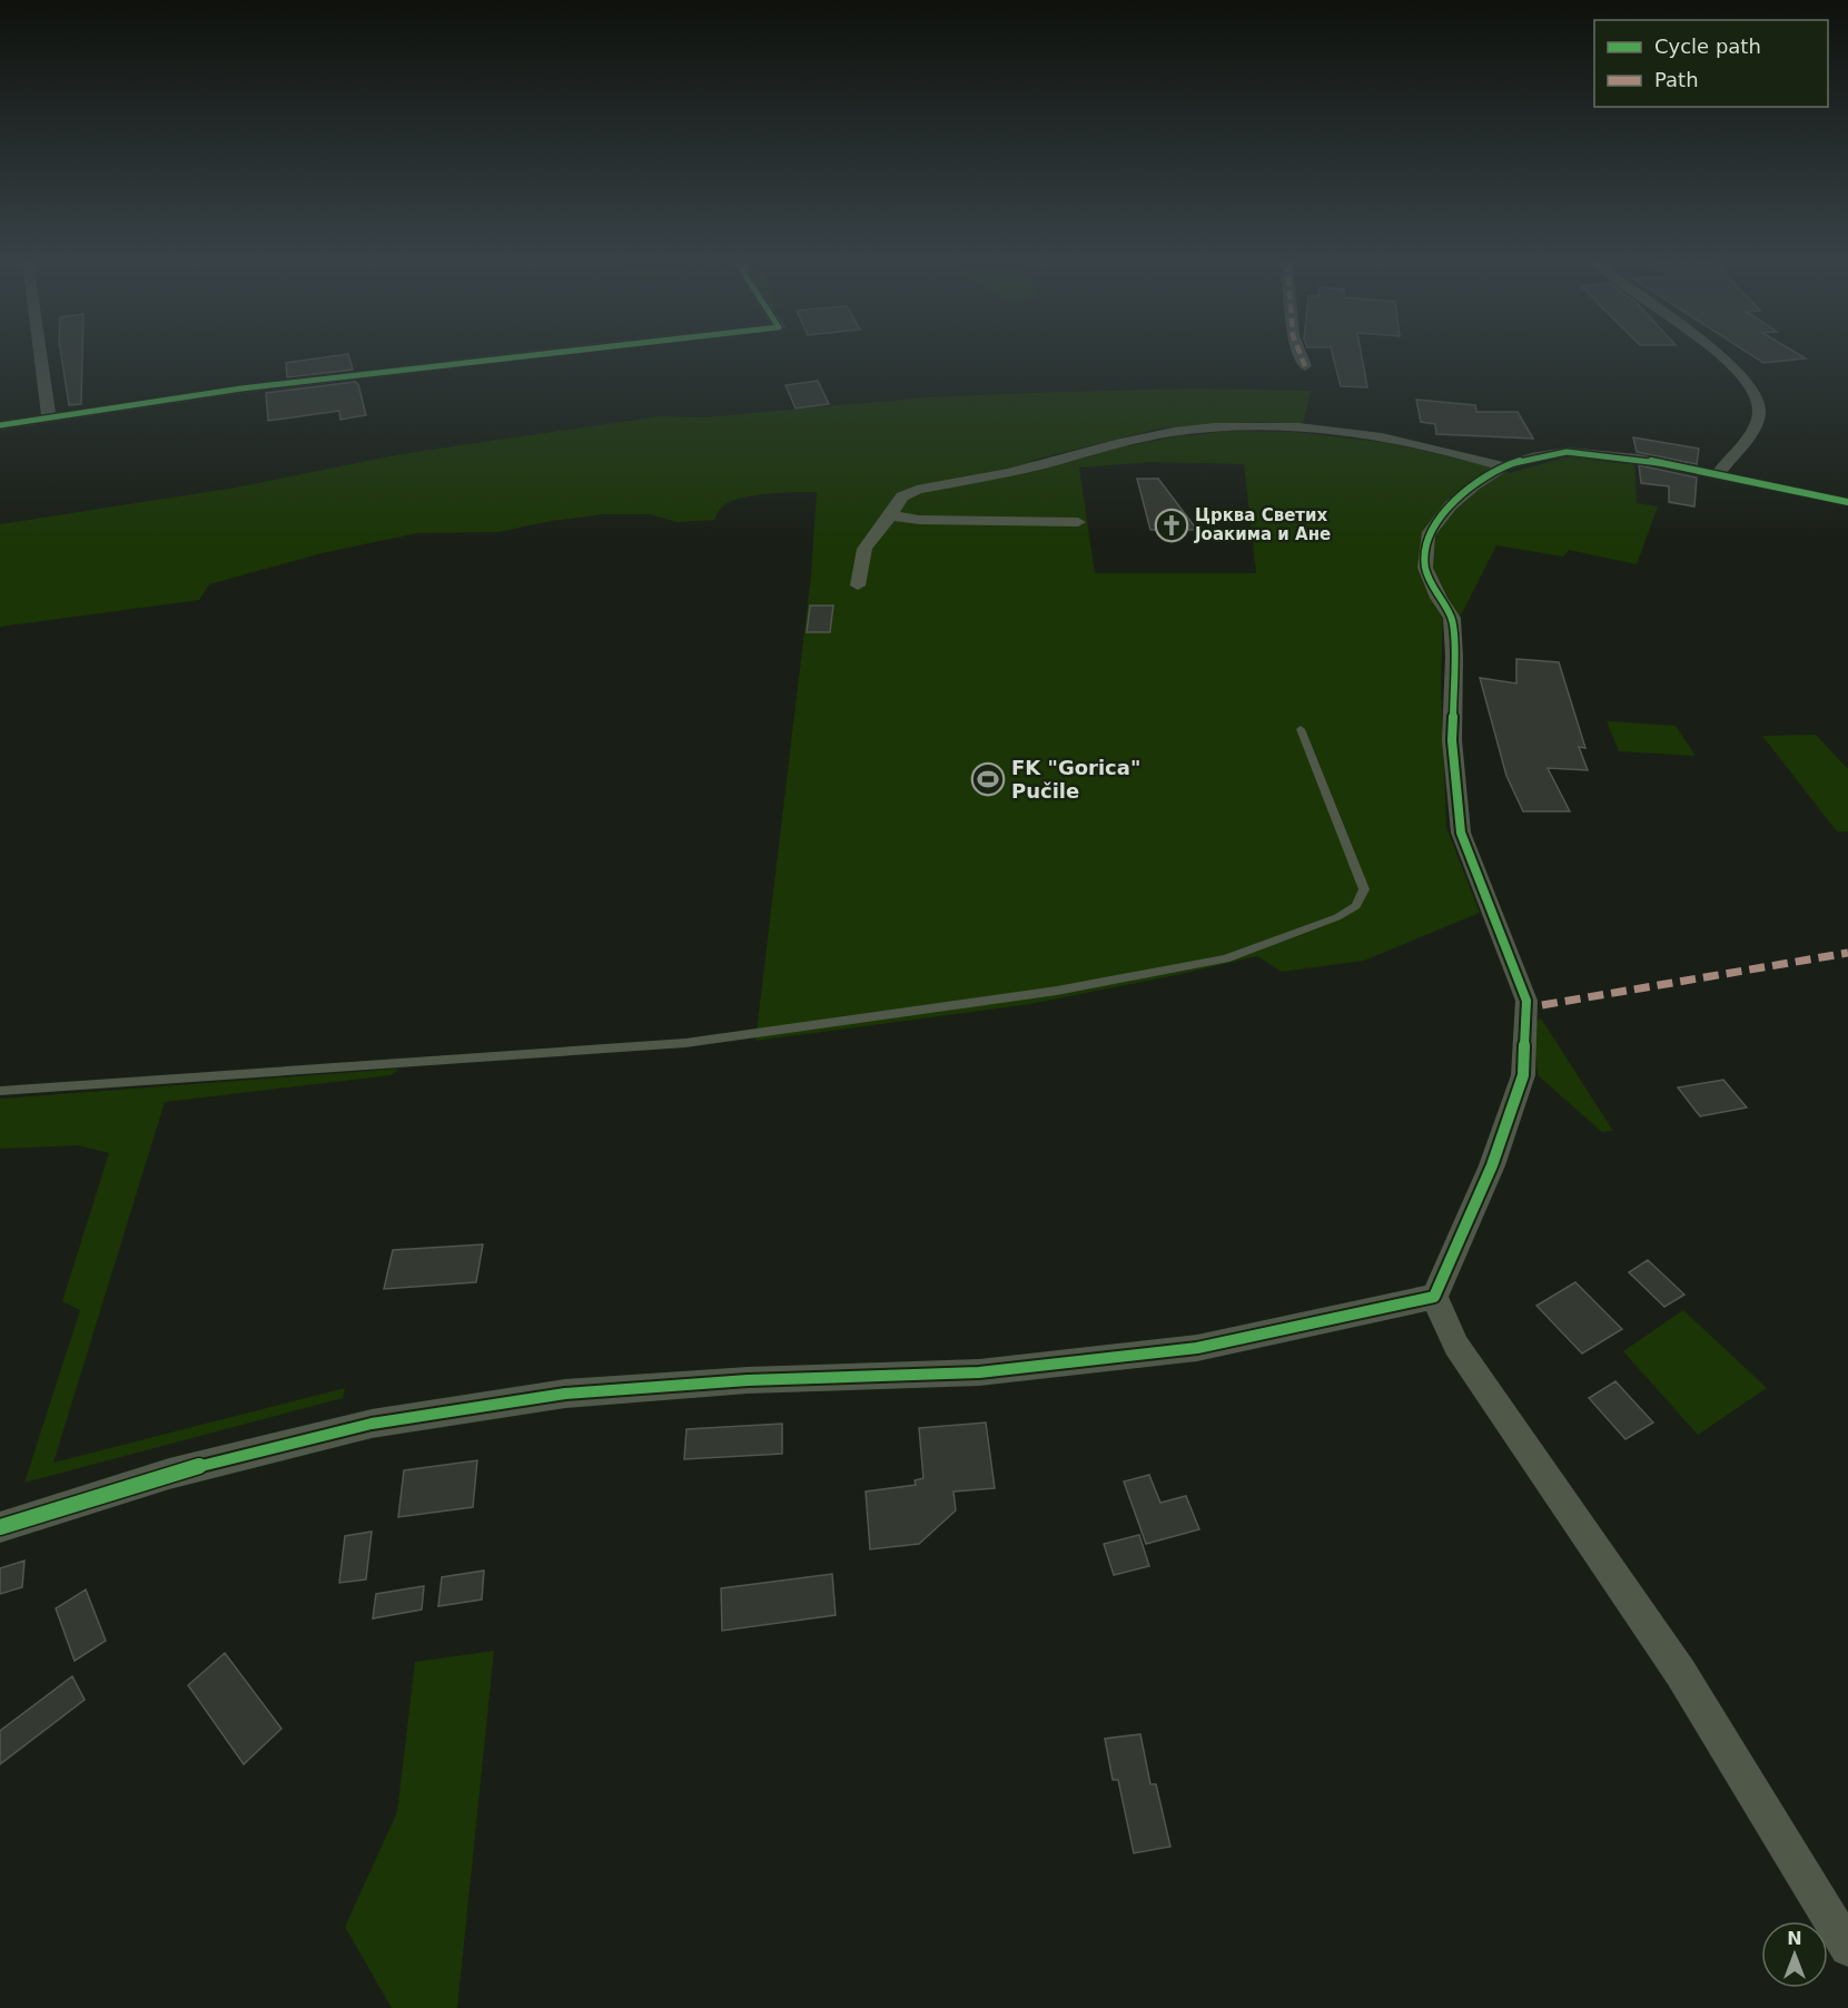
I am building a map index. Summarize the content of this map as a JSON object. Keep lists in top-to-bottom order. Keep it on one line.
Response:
{"places":{"church":["Црква Светих Јоакима и Ане"],"sports":["FK \"Gorica\" Pučile"]},"legend":["Cycle path","Path"],"north":"top"}
